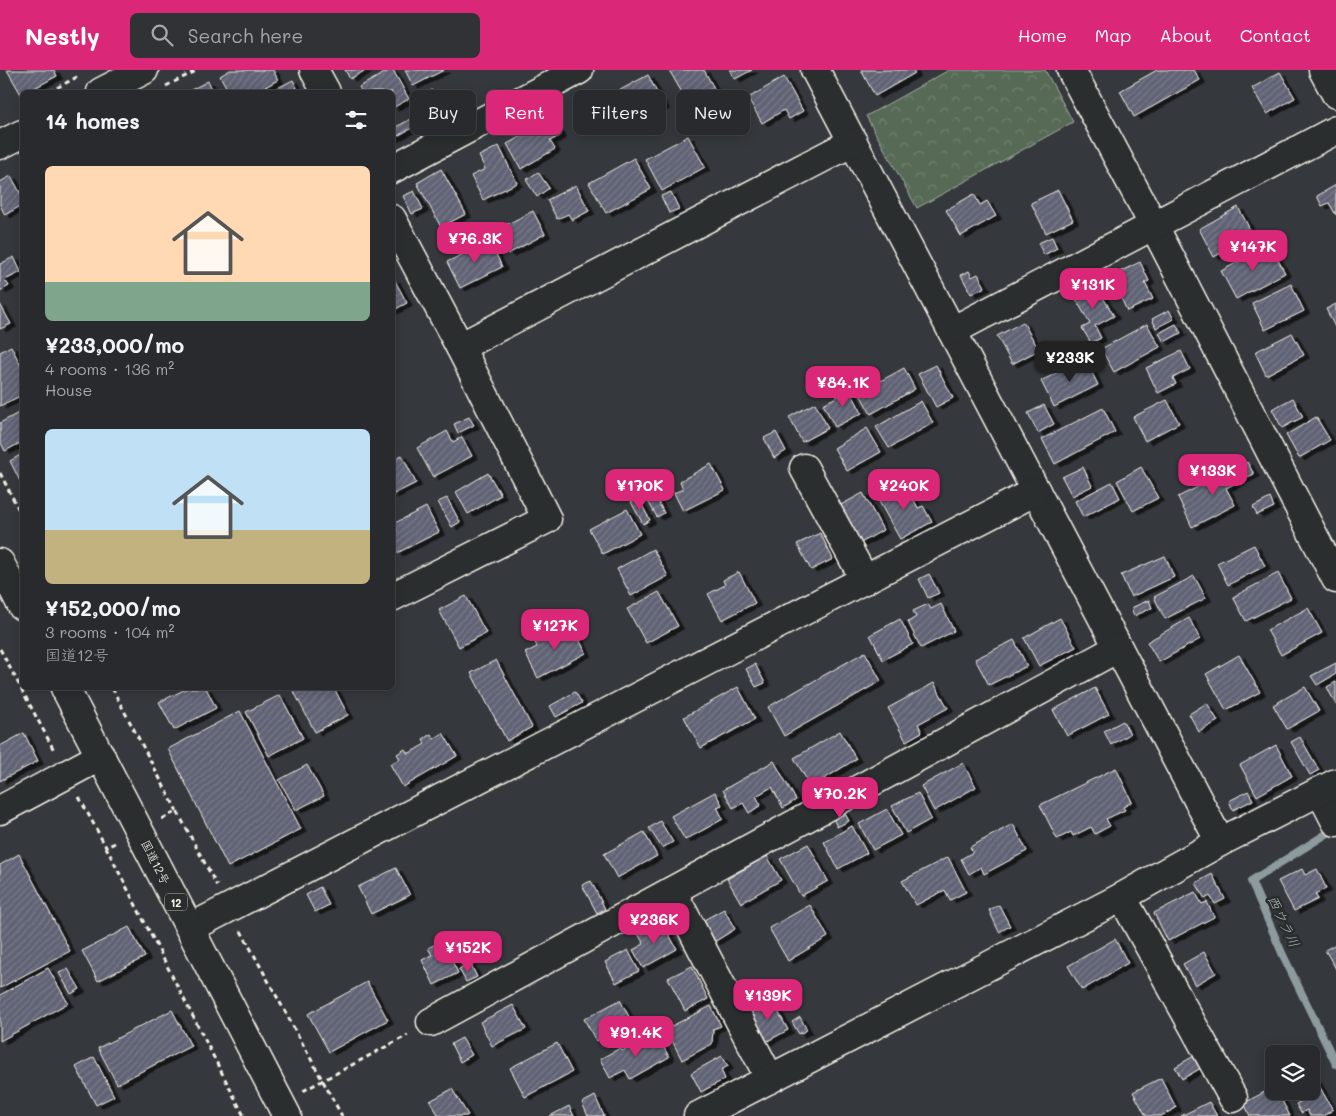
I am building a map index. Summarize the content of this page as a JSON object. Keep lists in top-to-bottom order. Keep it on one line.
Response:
{"streets":{"main road":["国道12号","12"]},"water":["西ウラ川"],"page":{"header":"Nestly","search":"Search here","nav":["Home","Map","About","Contact"],"chip":["Buy","Rent","Filters","New"],"heading":"14 homes","list":[{"name":"¥233,000/mo","note":"4 rooms · 136 m² · House"},{"name":"¥152,000/mo","note":"3 rooms · 104 m² · 国道12号"}],"price":["¥76.3K","¥147K","¥131K","¥233K","¥84.1K","¥133K","¥170K","¥240K","¥127K","¥70.2K","¥236K","¥152K","¥139K","¥91.4K"]}}
